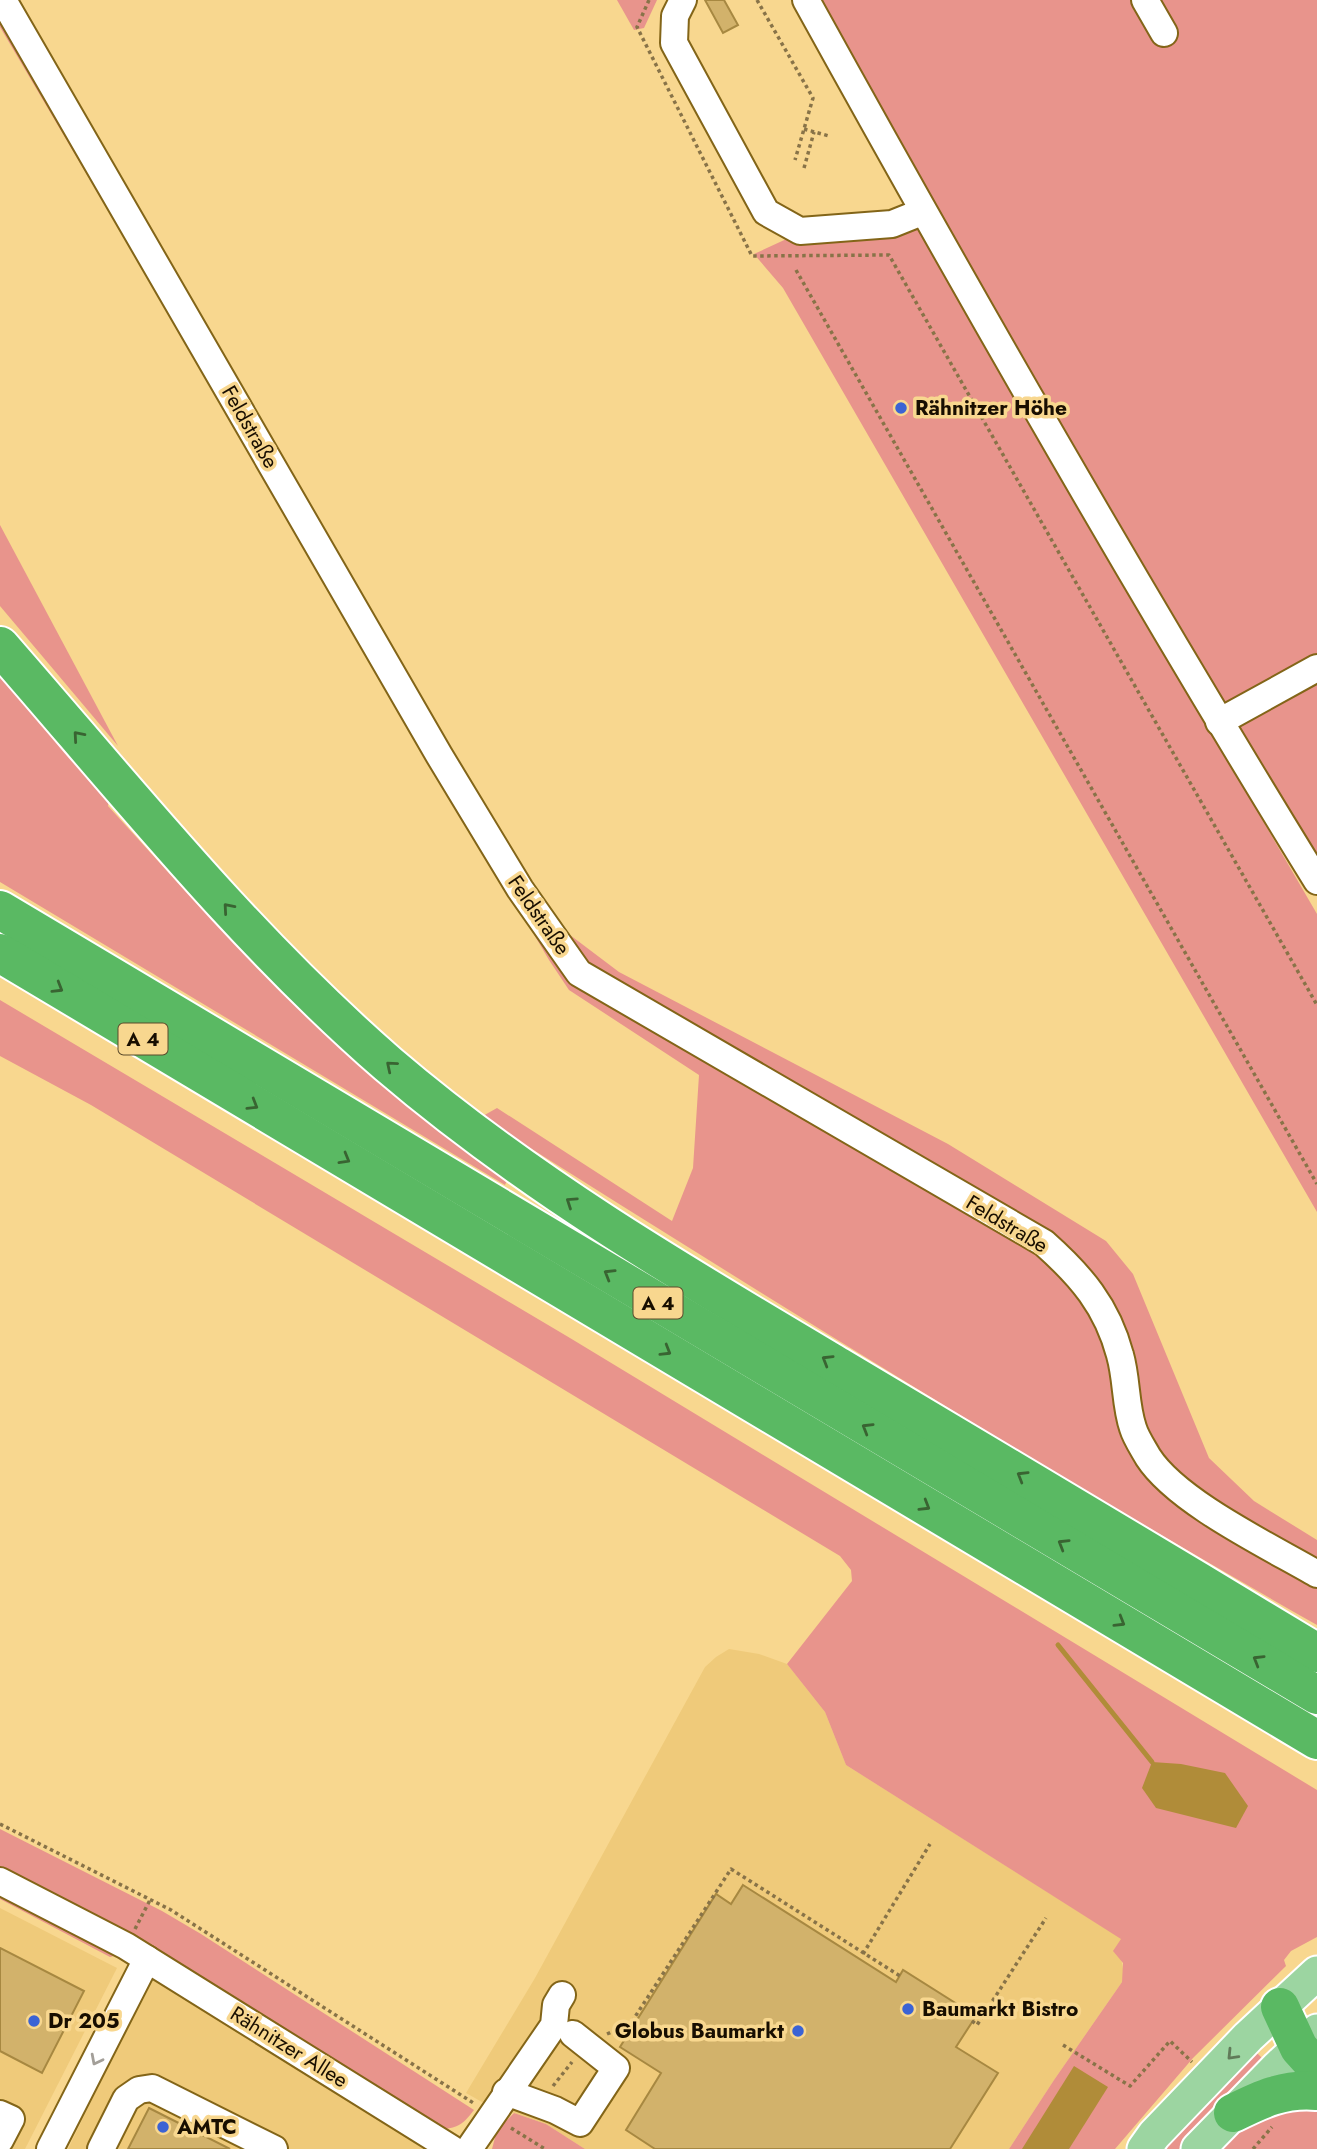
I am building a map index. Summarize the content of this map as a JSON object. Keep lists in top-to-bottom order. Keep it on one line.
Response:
{"streets":{"highway":["A 4"],"street":["Feldstraße","Rähnitzer Allee"]},"places":["Rähnitzer Höhe","Baumarkt Bistro","Dr 205","Globus Baumarkt","AMTC"]}
